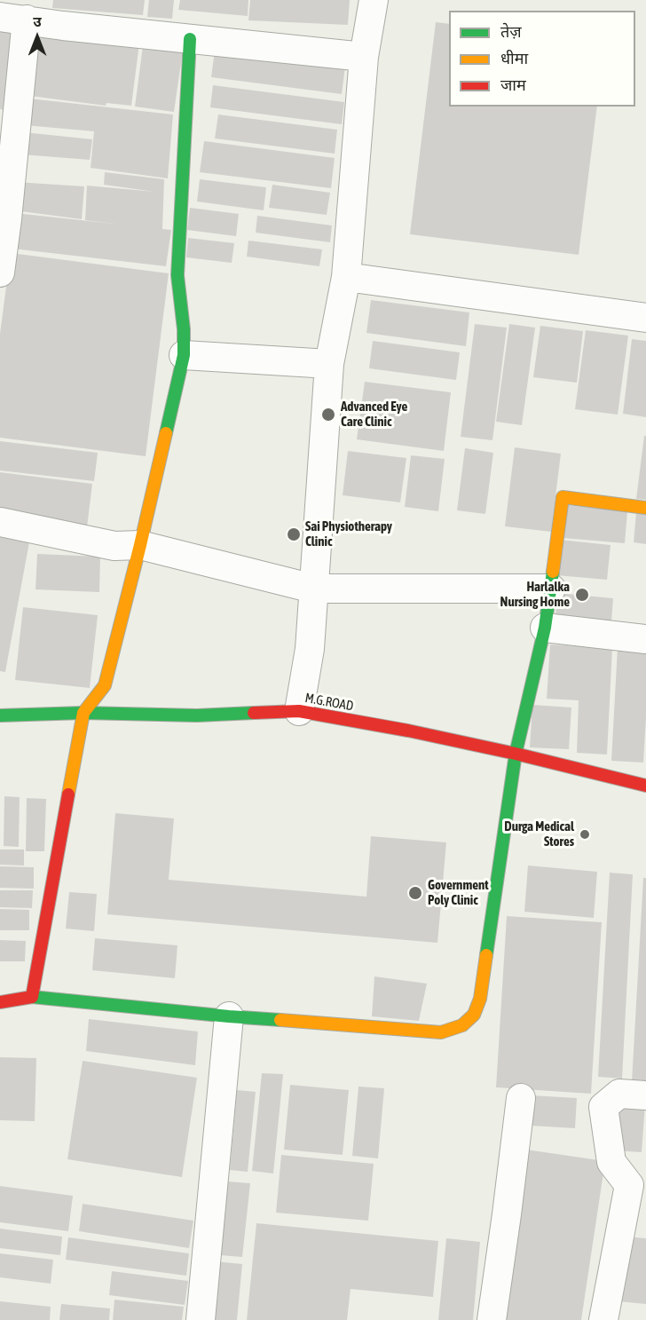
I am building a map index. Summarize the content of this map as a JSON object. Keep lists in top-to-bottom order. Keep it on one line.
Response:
{"streets":{"street":["M.G.ROAD"]},"places":["Advanced Eye Care Clinic","Sai Physiotherapy Clinic","Harlalka Nursing Home","Durga Medical Stores","Government Poly Clinic"],"legend":["तेज़","धीमा","जाम"],"north":"top"}
